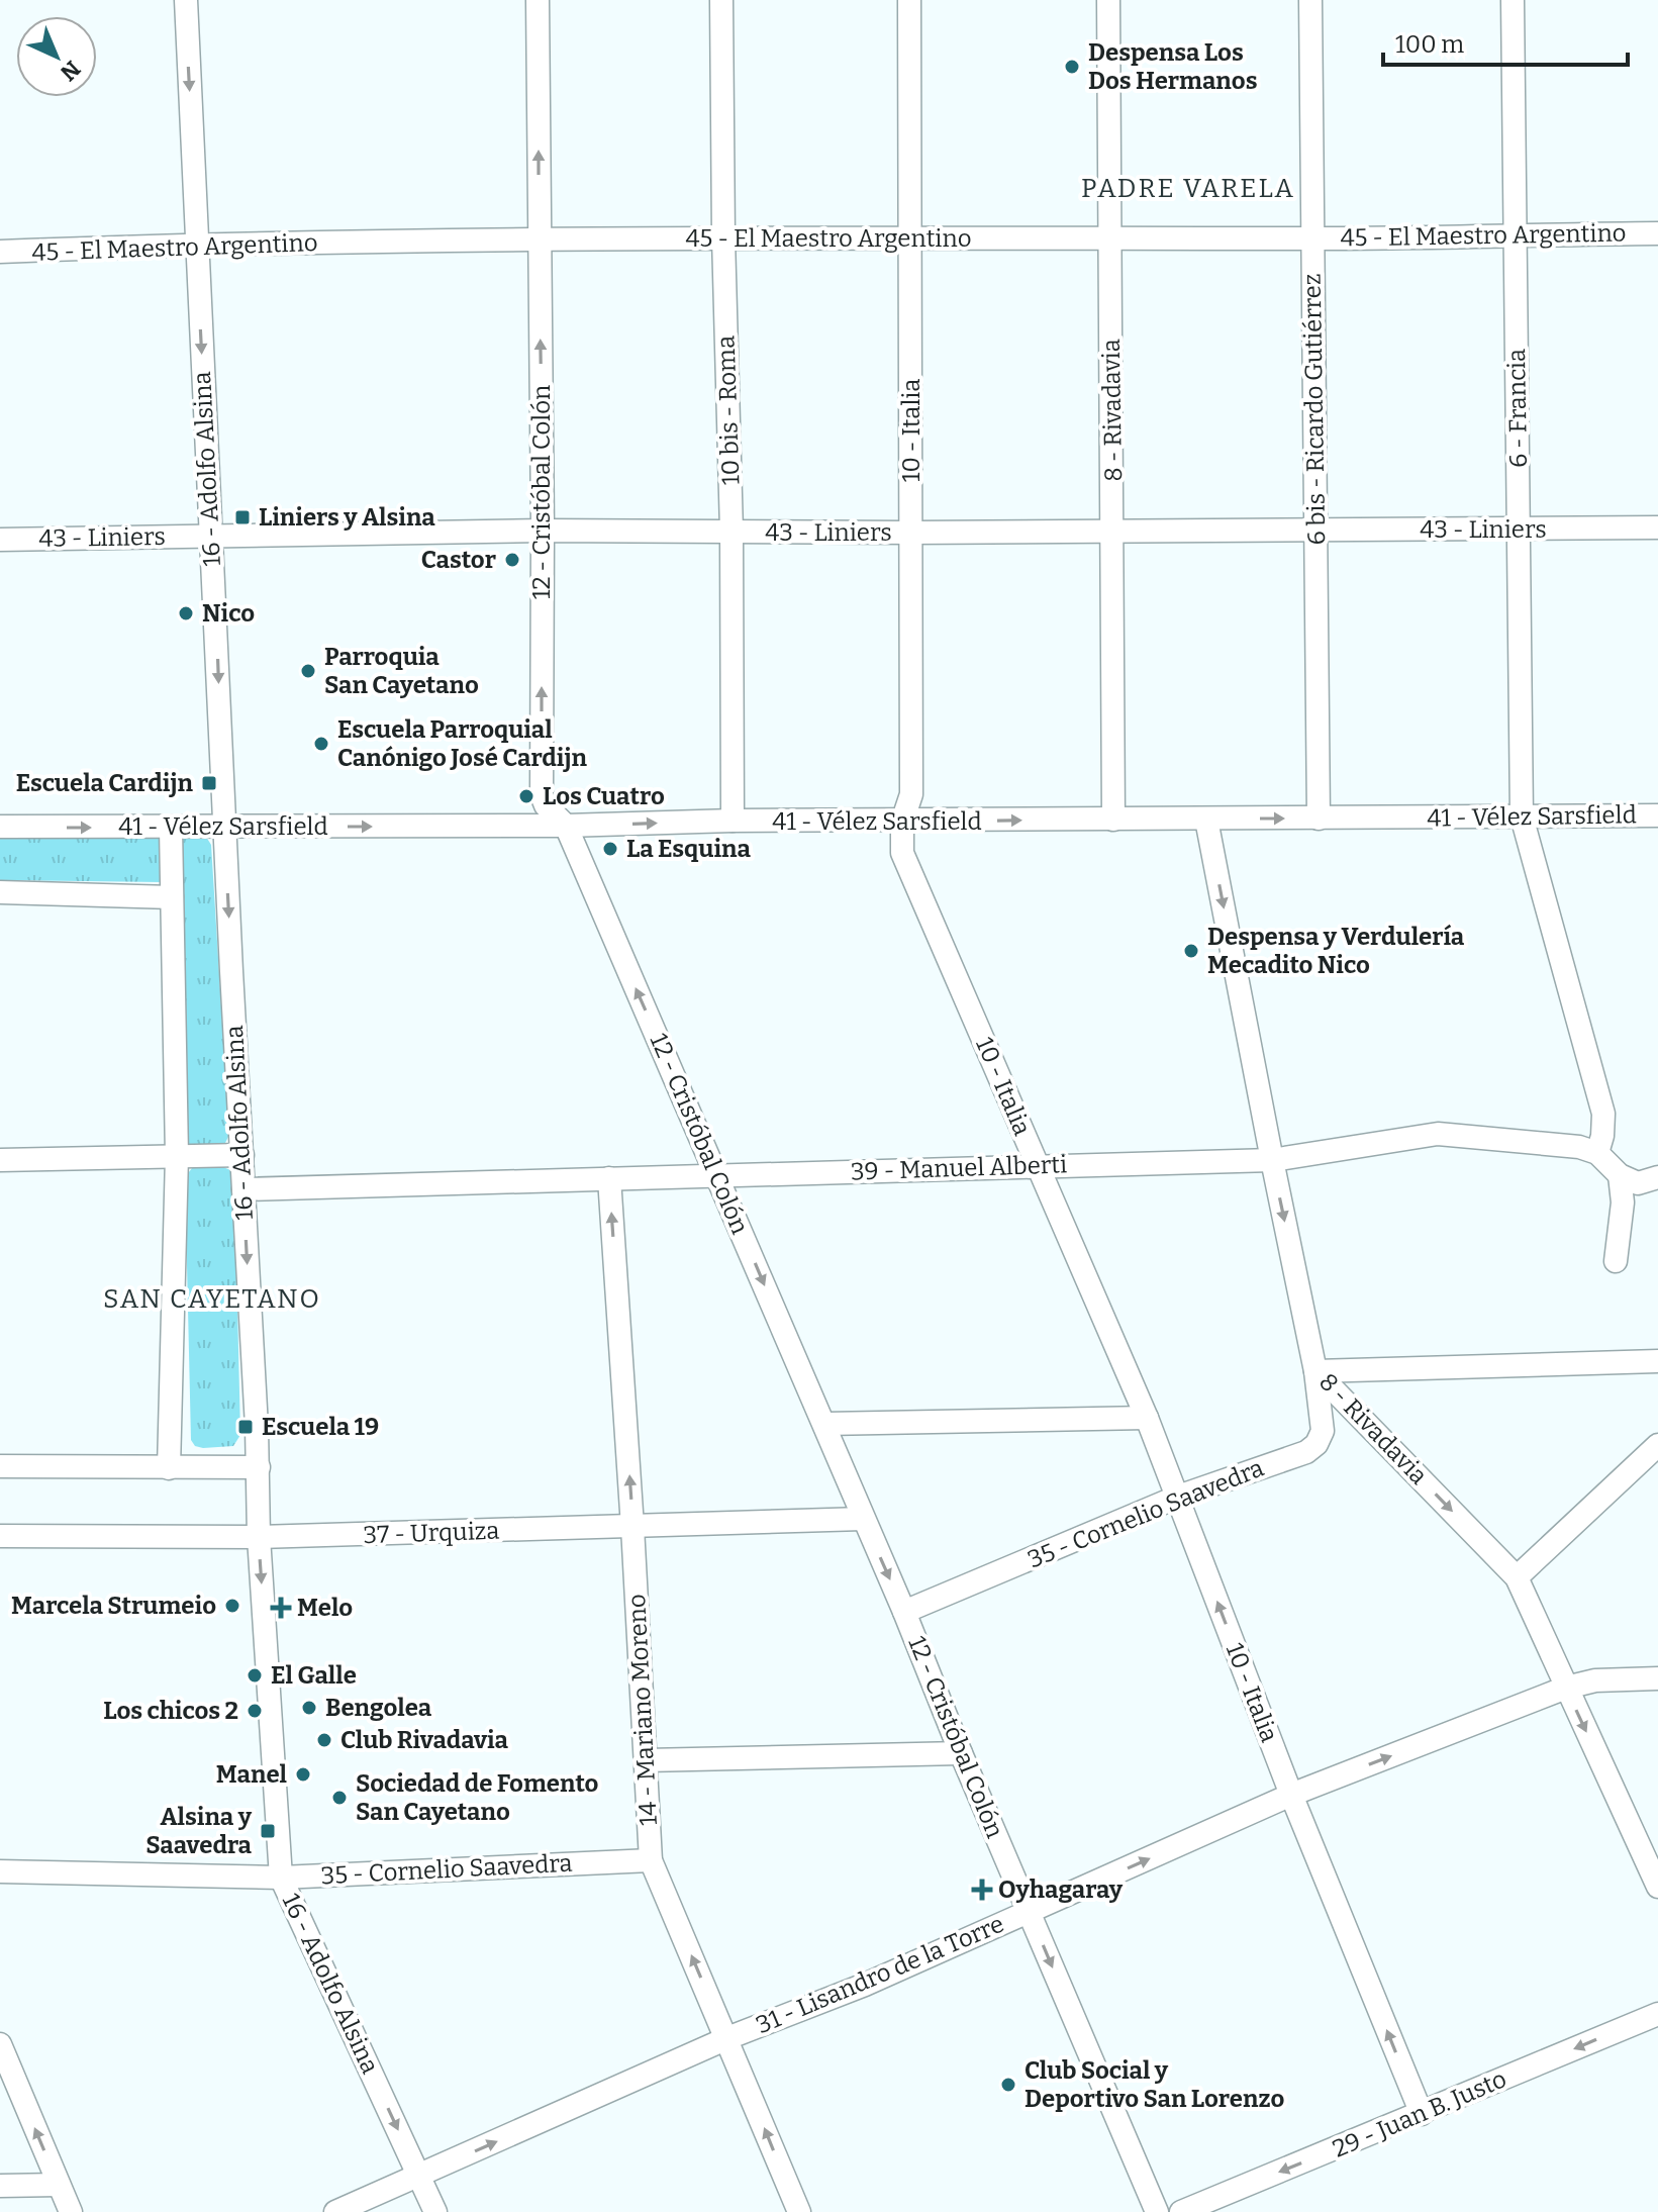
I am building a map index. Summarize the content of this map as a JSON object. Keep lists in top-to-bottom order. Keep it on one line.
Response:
{"streets":{"street":["45 - El Maestro Argentino","6 - Francia","6 bis - Ricardo Gutiérrez","10 bis - Roma","8 - Rivadavia","10 - Italia","16 - Adolfo Alsina","12 - Cristóbal Colón","43 - Liniers","41 - Vélez Sarsfield","39 - Manuel Alberti","35 - Cornelio Saavedra","37 - Urquiza","14 - Mariano Moreno","31 - Lisandro de la Torre","29 - Juan B. Justo"]},"crossings":[["45 - El Maestro Argentino","6 - Francia"],["45 - El Maestro Argentino","6 bis - Ricardo Gutiérrez"],["45 - El Maestro Argentino","10 bis - Roma"],["45 - El Maestro Argentino","8 - Rivadavia"],["45 - El Maestro Argentino","10 - Italia"],["45 - El Maestro Argentino","16 - Adolfo Alsina"],["45 - El Maestro Argentino","12 - Cristóbal Colón"],["6 - Francia","43 - Liniers"],["6 - Francia","41 - Vélez Sarsfield"],["6 bis - Ricardo Gutiérrez","43 - Liniers"],["6 bis - Ricardo Gutiérrez","41 - Vélez Sarsfield"],["10 bis - Roma","43 - Liniers"],["10 bis - Roma","41 - Vélez Sarsfield"],["8 - Rivadavia","43 - Liniers"],["8 - Rivadavia","41 - Vélez Sarsfield"],["8 - Rivadavia","39 - Manuel Alberti"],["8 - Rivadavia","35 - Cornelio Saavedra"],["8 - Rivadavia","31 - Lisandro de la Torre"],["10 - Italia","43 - Liniers"],["10 - Italia","41 - Vélez Sarsfield"],["10 - Italia","39 - Manuel Alberti"],["10 - Italia","35 - Cornelio Saavedra"],["10 - Italia","31 - Lisandro de la Torre"],["10 - Italia","29 - Juan B. Justo"],["16 - Adolfo Alsina","43 - Liniers"],["16 - Adolfo Alsina","41 - Vélez Sarsfield"],["16 - Adolfo Alsina","39 - Manuel Alberti"],["16 - Adolfo Alsina","35 - Cornelio Saavedra"],["16 - Adolfo Alsina","37 - Urquiza"],["16 - Adolfo Alsina","31 - Lisandro de la Torre"],["12 - Cristóbal Colón","43 - Liniers"],["12 - Cristóbal Colón","41 - Vélez Sarsfield"],["12 - Cristóbal Colón","39 - Manuel Alberti"],["12 - Cristóbal Colón","35 - Cornelio Saavedra"],["12 - Cristóbal Colón","37 - Urquiza"],["12 - Cristóbal Colón","31 - Lisandro de la Torre"],["39 - Manuel Alberti","14 - Mariano Moreno"],["35 - Cornelio Saavedra","14 - Mariano Moreno"],["37 - Urquiza","14 - Mariano Moreno"],["14 - Mariano Moreno","31 - Lisandro de la Torre"]],"one_way":["8 - Rivadavia","16 - Adolfo Alsina","41 - Vélez Sarsfield","14 - Mariano Moreno","31 - Lisandro de la Torre","29 - Juan B. Justo"],"districts":["PADRE VARELA","SAN CAYETANO"],"places":{"other":["Despensa Los Dos Hermanos","Castor","Nico","Parroquia San Cayetano","Escuela Parroquial Canónigo José Cardijn","Los Cuatro","La Esquina","Despensa y Verdulería Mecadito Nico","Marcela Strumeio","El Galle","Bengolea","Los chicos 2","Club Rivadavia","Manel","Sociedad de Fomento San Cayetano","Club Social y Deportivo San Lorenzo"],"transit":["Liniers y Alsina","Escuela Cardijn","Escuela 19","Alsina y Saavedra"],"health":["Melo","Oyhagaray"]},"scale_bar":"100 m","north":"bottom right"}
